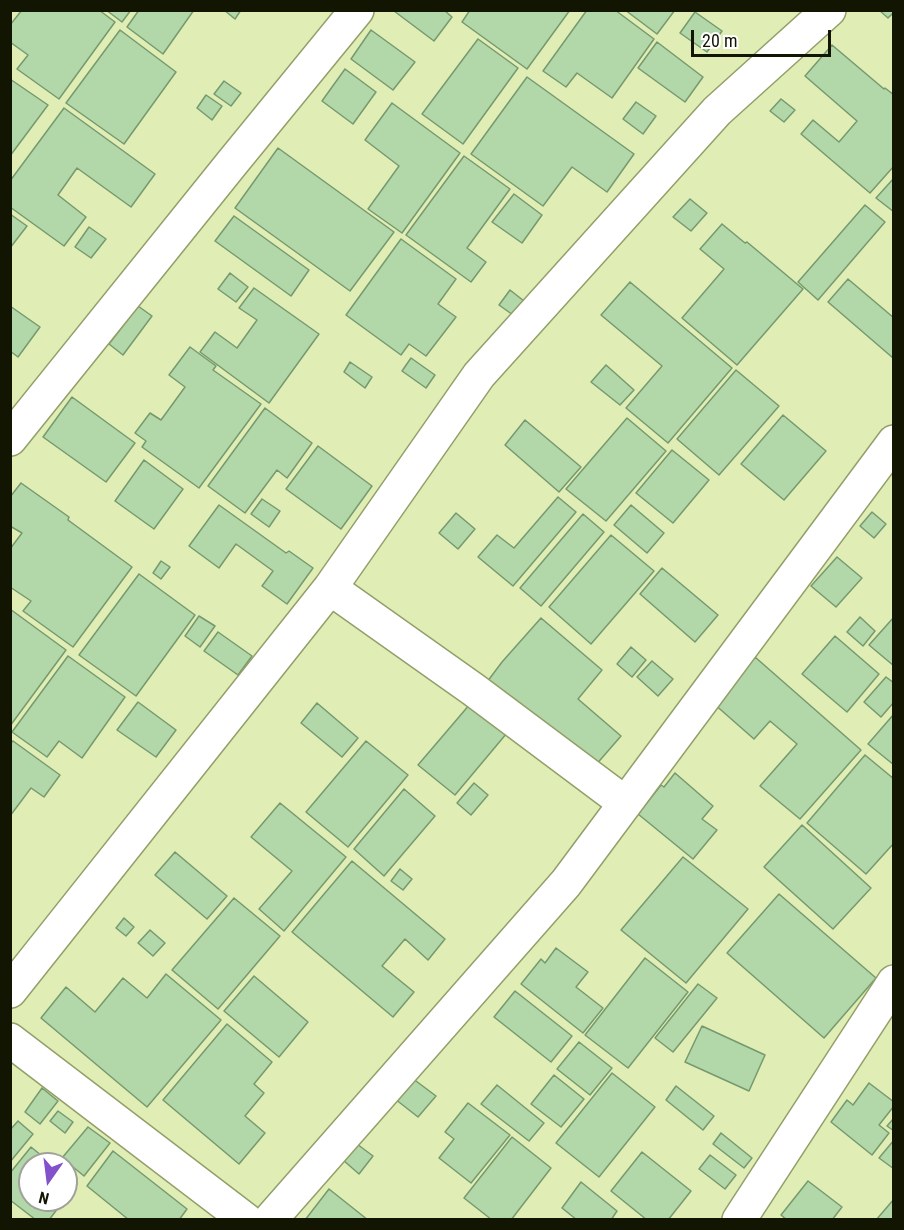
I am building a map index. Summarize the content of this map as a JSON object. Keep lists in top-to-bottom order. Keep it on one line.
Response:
{"scale_bar":"20 m","north":"bottom"}
